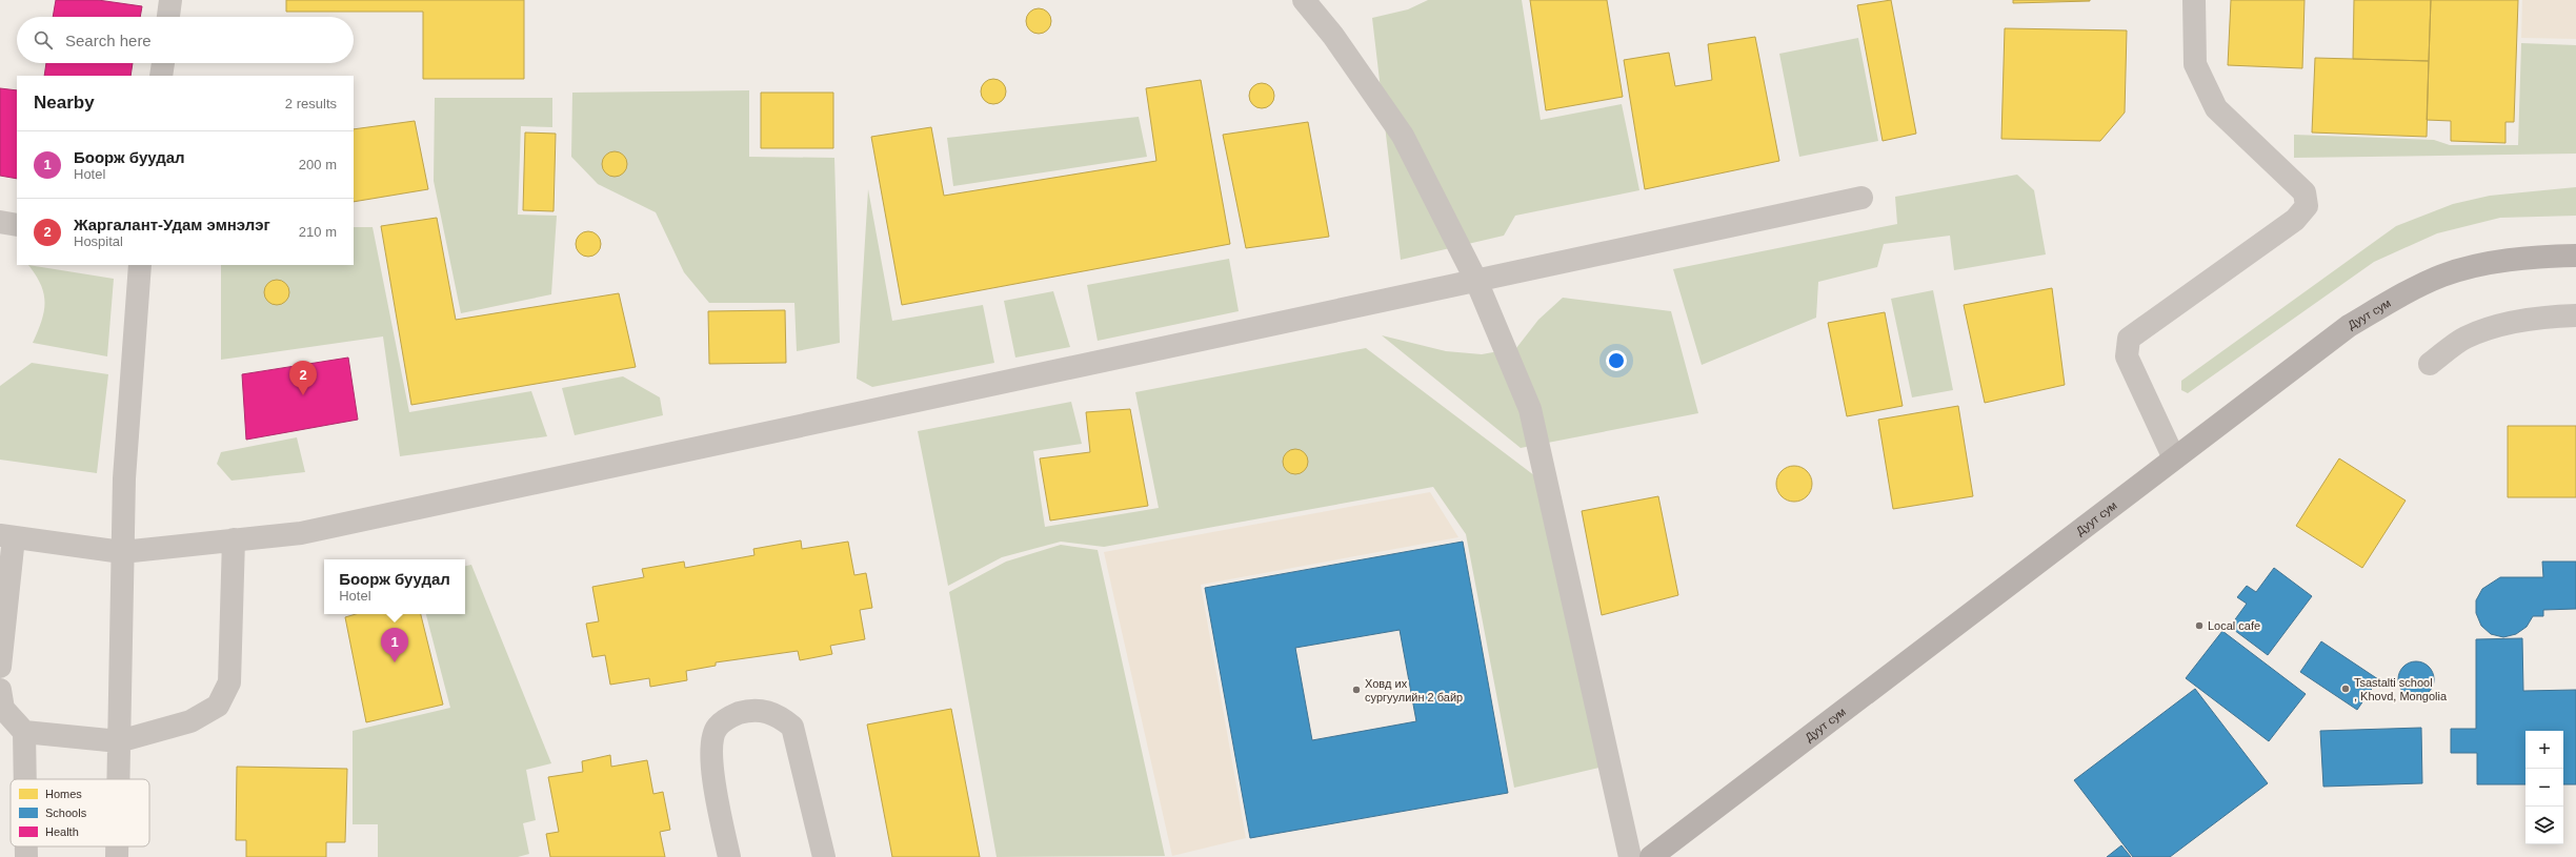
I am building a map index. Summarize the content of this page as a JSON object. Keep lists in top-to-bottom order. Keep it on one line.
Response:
{"streets":{"main road":["Дуут сум"]},"places":["Local cafe","Tsastalti school , Khovd, Mongolia","Ховд их сургуулийн 2 байр"],"legend":["Homes","Schools","Health"],"page":{"search":"Search here","heading":["Nearby","2 results"],"list":[{"mark":"1","name":"Боорж буудал","note":"Hotel","value":"200 m"},{"mark":"2","name":"Жаргалант-Удам эмнэлэг","note":"Hospital","value":"210 m"}],"pins":["2","1"],"popup":["Боорж буудал","Hotel"],"map_buttons":["+","−"]}}
